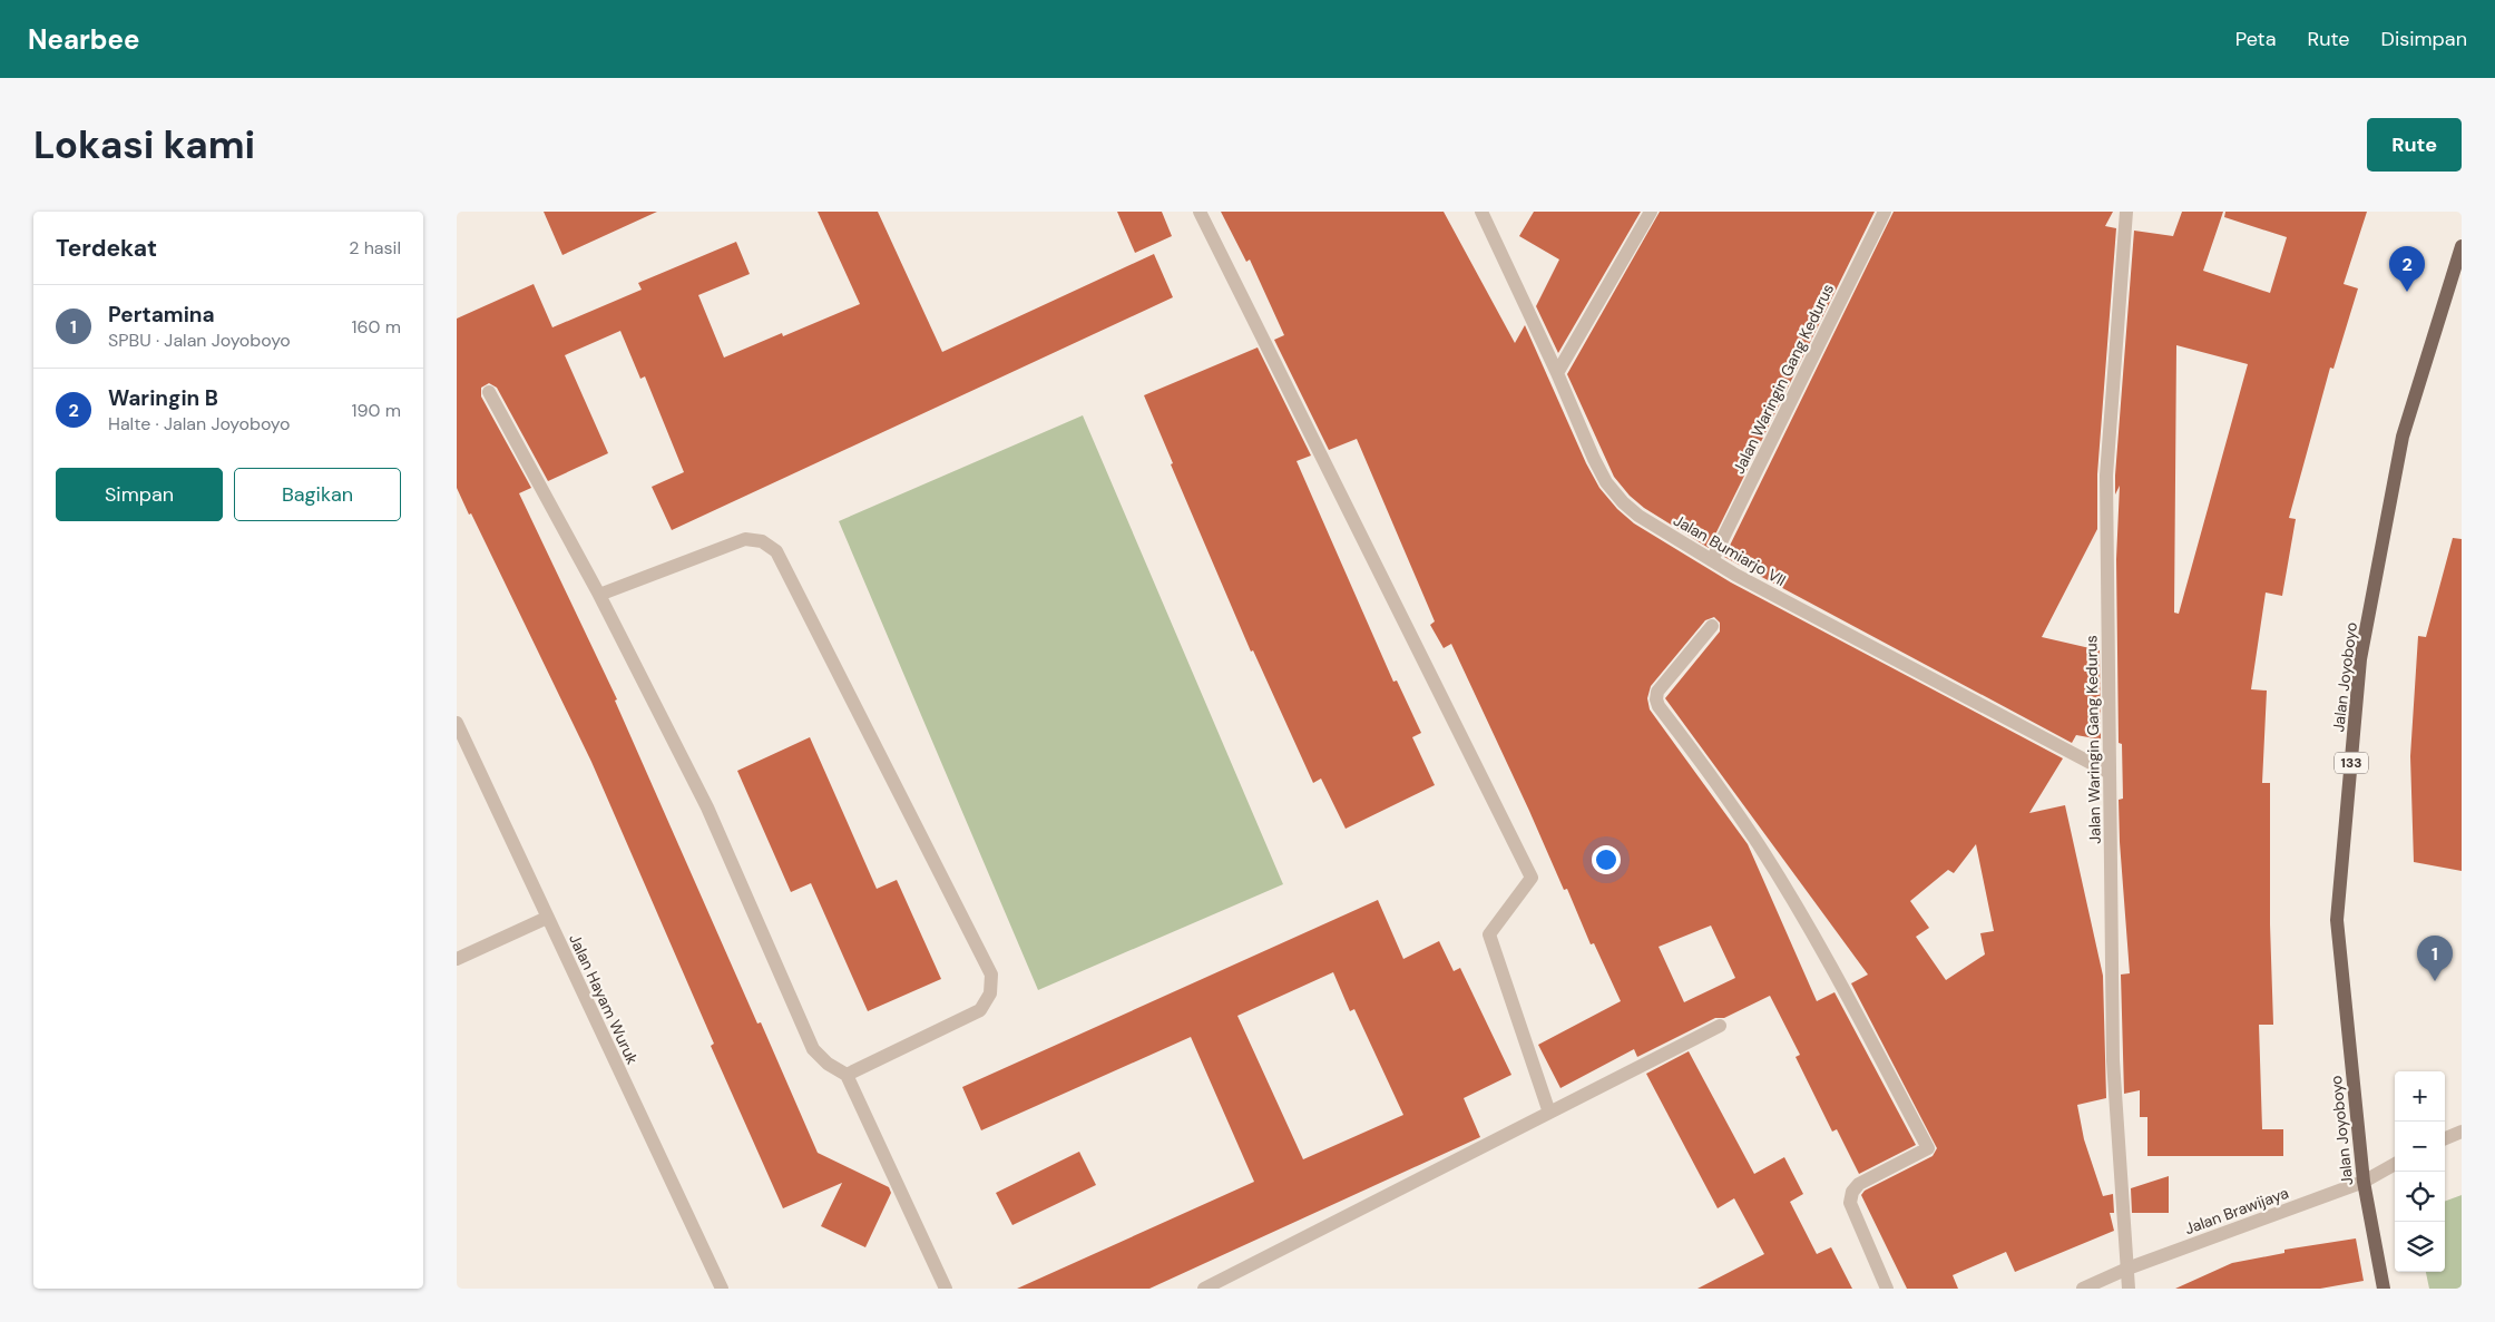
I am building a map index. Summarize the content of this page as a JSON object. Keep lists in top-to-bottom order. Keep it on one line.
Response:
{"streets":{"main road":["Jalan Joyoboyo","133"],"street":["Jalan Waringin Gang Kedurus","Jalan Bumiarjo VII","Jalan Hayam Wuruk","Jalan Brawijaya"]},"crossings":[["Jalan Waringin Gang Kedurus","Jalan Bumiarjo VII"],["Jalan Waringin Gang Kedurus","Jalan Brawijaya"],["Jalan Joyoboyo","Jalan Brawijaya"]],"page":{"header":"Nearbee","nav":["Peta","Rute","Disimpan"],"buttons":["Rute",["Simpan","Bagikan"]],"title":"Lokasi kami","heading":["Terdekat","2 hasil"],"pins":["2","1"],"list":[{"mark":"1","name":"Pertamina","note":"SPBU · Jalan Joyoboyo","value":"160 m"},{"mark":"2","name":"Waringin B","note":"Halte · Jalan Joyoboyo","value":"190 m"}],"map_buttons":["+","−"]}}
